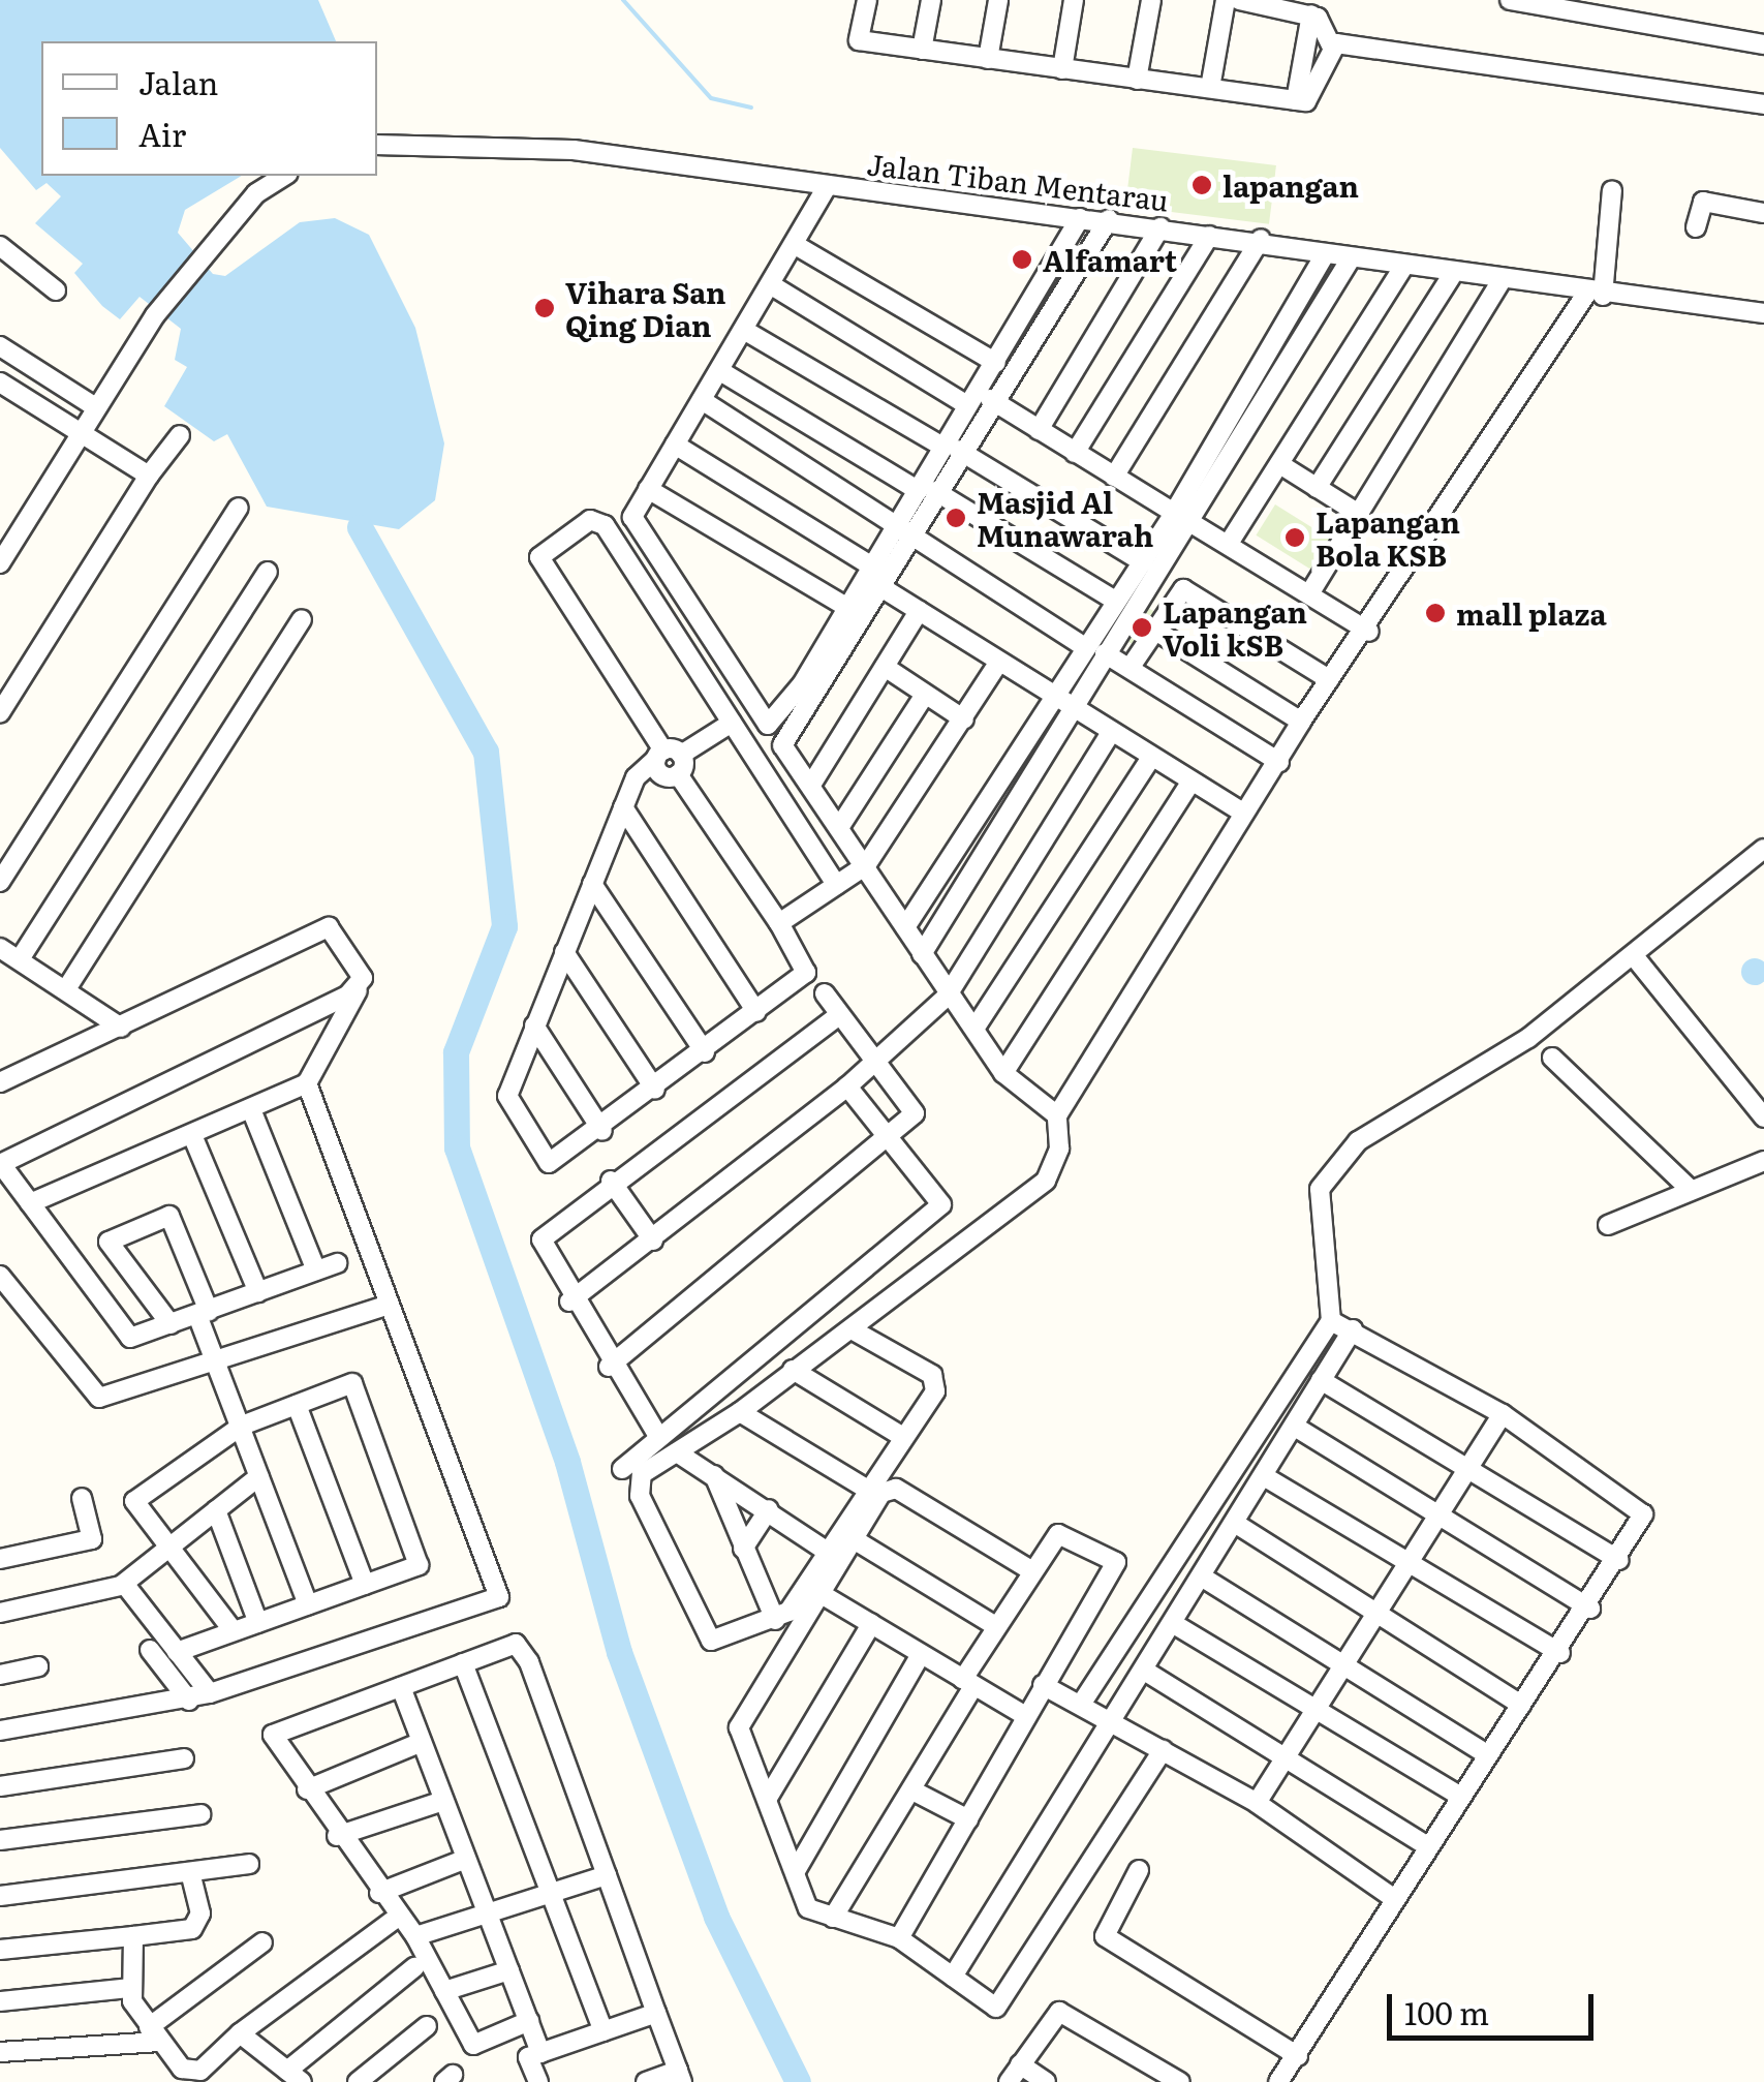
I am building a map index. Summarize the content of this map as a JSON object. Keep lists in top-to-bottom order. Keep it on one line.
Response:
{"streets":{"street":["Jalan Tiban Mentarau"]},"places":["lapangan","Alfamart","Vihara San Qing Dian","Masjid Al Munawarah","Lapangan Bola KSB","mall plaza","Lapangan Voli kSB"],"legend":["Jalan","Air"],"scale_bar":"100 m"}
